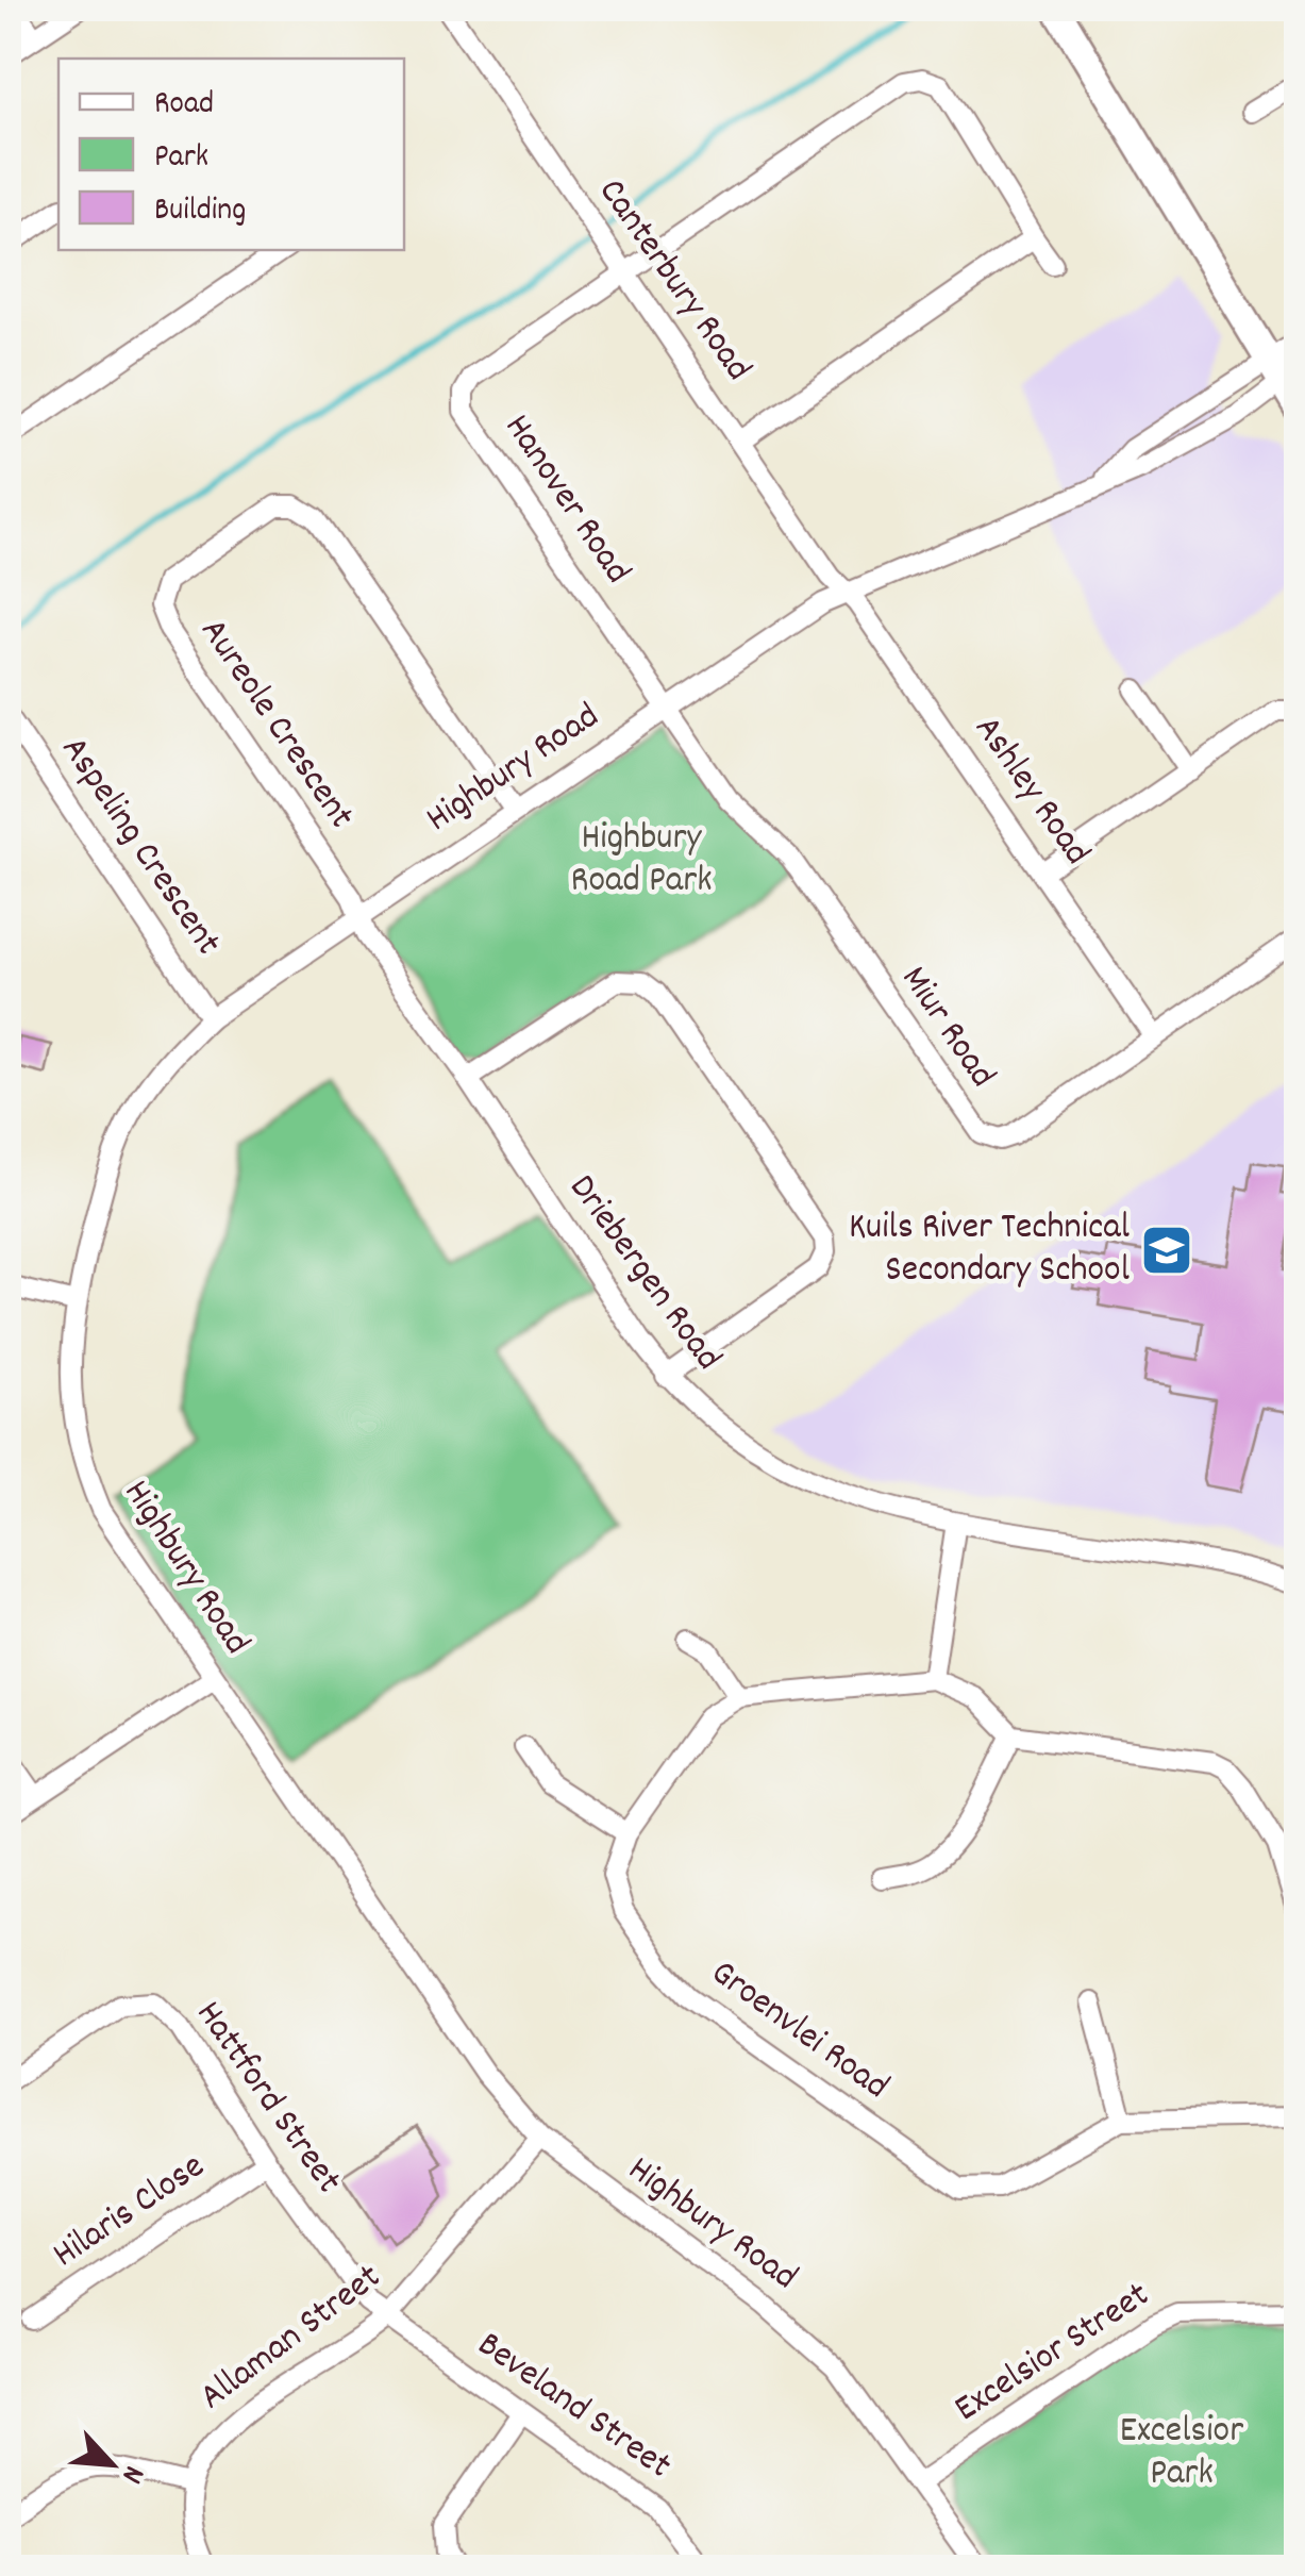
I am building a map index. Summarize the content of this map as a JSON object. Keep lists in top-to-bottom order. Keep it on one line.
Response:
{"streets":{"street":["Canterbury Road","Hanover Road","Aureole Crescent","Highbury Road","Ashley Road","Aspeling Crescent","Miur Road","Driebergen Road","Groenvlei Road","Hattford Street","Hilaris Close","Allaman Street","Excelsior Street","Beveland Street"]},"crossings":[["Canterbury Road","Hanover Road"],["Canterbury Road","Highbury Road"],["Canterbury Road","Ashley Road"],["Hanover Road","Highbury Road"],["Hanover Road","Miur Road"],["Aureole Crescent","Highbury Road"],["Aureole Crescent","Driebergen Road"],["Highbury Road","Ashley Road"],["Highbury Road","Aspeling Crescent"],["Highbury Road","Miur Road"],["Highbury Road","Driebergen Road"],["Highbury Road","Allaman Street"],["Highbury Road","Excelsior Street"],["Ashley Road","Miur Road"],["Hattford Street","Hilaris Close"],["Hattford Street","Allaman Street"],["Hattford Street","Beveland Street"],["Allaman Street","Beveland Street"]],"parks":["Highbury Road Park","Excelsior Park"],"places":{"school or university":["Kuils River Technical Secondary School"]},"legend":["Road","Park","Building"],"north":"bottom right"}
